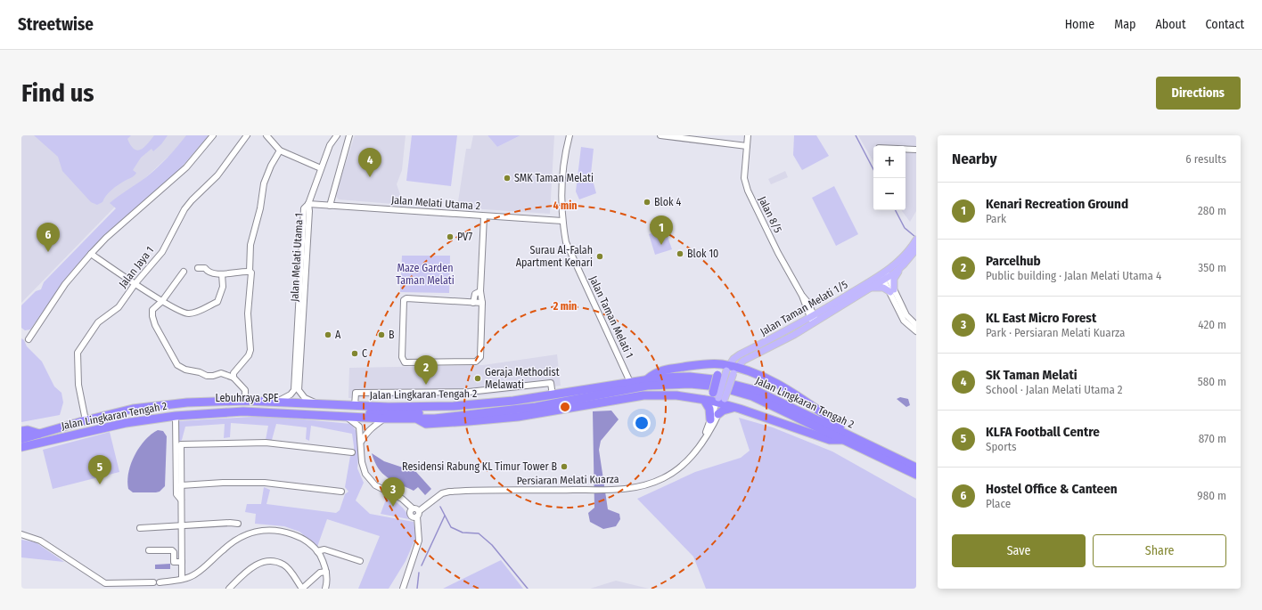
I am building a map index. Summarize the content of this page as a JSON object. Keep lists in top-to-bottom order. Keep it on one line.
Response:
{"streets":{"highway":["Jalan Lingkaran Tengah 2","Lebuhraya SPE"],"main road":["Jalan Taman Melati 1/5"],"street":["Jalan Melati Utama 2","Jalan 8/5","Jalan Melati Utama 1","Jalan Jaya 1","Jalan Taman Melati 1","Persiaran Melati Kuarza"]},"crossings":[["Jalan Melati Utama 2","Jalan Melati Utama 1"],["Jalan Melati Utama 2","Jalan Taman Melati 1"],["Jalan 8/5","Jalan Taman Melati 1/5"],["Jalan Melati Utama 1","Jalan Lingkaran Tengah 2"],["Jalan Jaya 1","Jalan Lingkaran Tengah 2"],["Jalan Taman Melati 1","Jalan Lingkaran Tengah 2"],["Jalan Lingkaran Tengah 2","Lebuhraya SPE"]],"parks":["Maze Garden Taman Melati"],"places":["SMK Taman Melati","Blok 4","PV7","Blok 10","Surau Al-Falah Apartment Kenari","A","B","C","Geraja Methodist Melawati","Residensi Rabung KL Timur Tower B"],"page":{"header":"Streetwise","nav":["Home","Map","About","Contact"],"buttons":["Directions",["Save","Share"]],"title":"Find us","heading":["Nearby","6 results"],"map_buttons":["+","−"],"pins":["4","1","6","2","5","3"],"list":[{"mark":"1","name":"Kenari Recreation Ground","note":"Park","value":"280 m"},{"mark":"2","name":"Parcelhub","note":"Public building · Jalan Melati Utama 4","value":"350 m"},{"mark":"3","name":"KL East Micro Forest","note":"Park · Persiaran Melati Kuarza","value":"420 m"},{"mark":"4","name":"SK Taman Melati","note":"School · Jalan Melati Utama 2","value":"580 m"},{"mark":"5","name":"KLFA Football Centre","note":"Sports","value":"870 m"},{"mark":"6","name":"Hostel Office & Canteen","note":"Place","value":"980 m"}]},"rings":["4 min","2 min"]}
